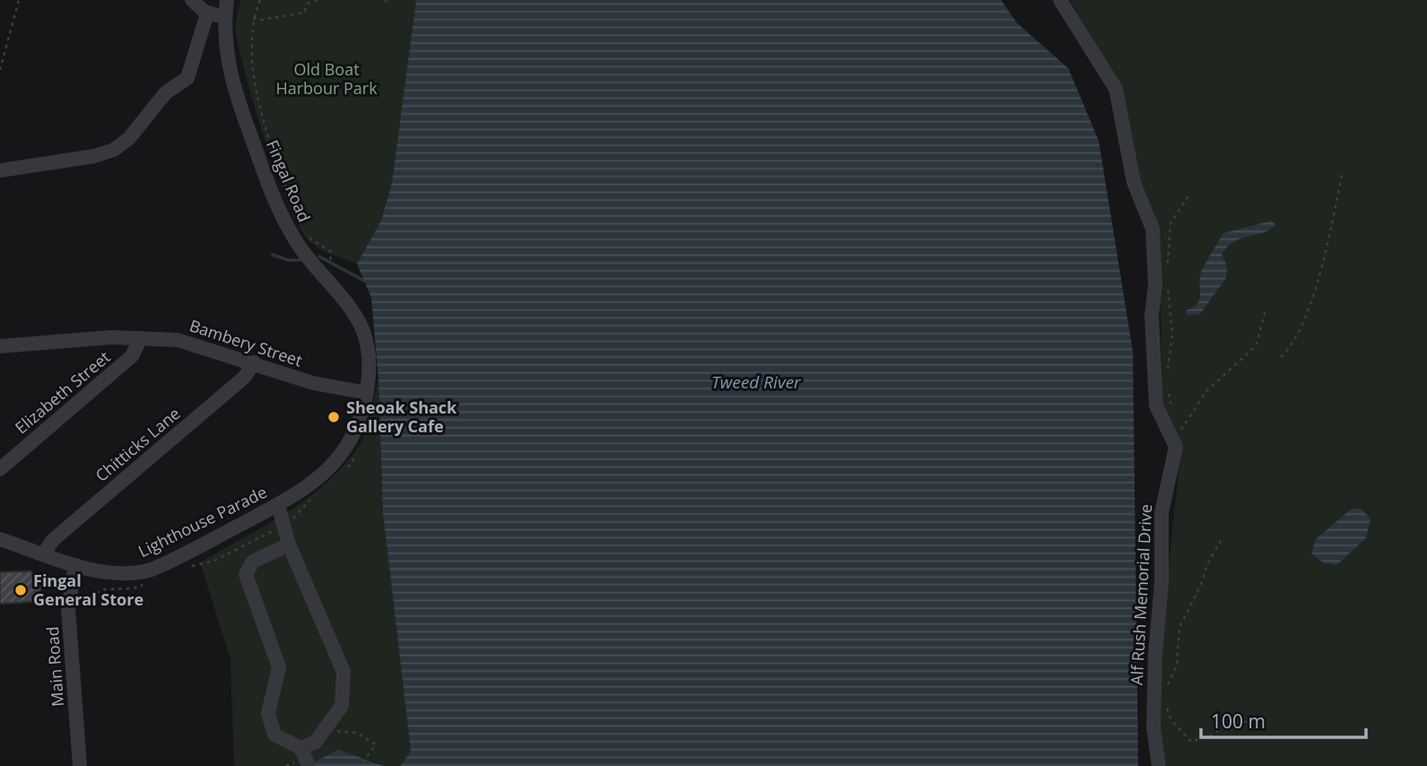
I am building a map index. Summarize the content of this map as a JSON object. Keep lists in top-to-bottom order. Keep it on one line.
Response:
{"streets":{"street":["Fingal Road","Bambery Street","Elizabeth Street","Chitticks Lane","Lighthouse Parade","Alf Rush Memorial Drive","Main Road"]},"crossings":[["Fingal Road","Bambery Street"],["Fingal Road","Lighthouse Parade"],["Bambery Street","Elizabeth Street"],["Bambery Street","Chitticks Lane"],["Bambery Street","Lighthouse Parade"],["Chitticks Lane","Lighthouse Parade"],["Lighthouse Parade","Main Road"]],"water":["Tweed River"],"parks":["Old Boat Harbour Park"],"places":["Sheoak Shack Gallery Cafe","Fingal General Store"],"scale_bar":"100 m"}
